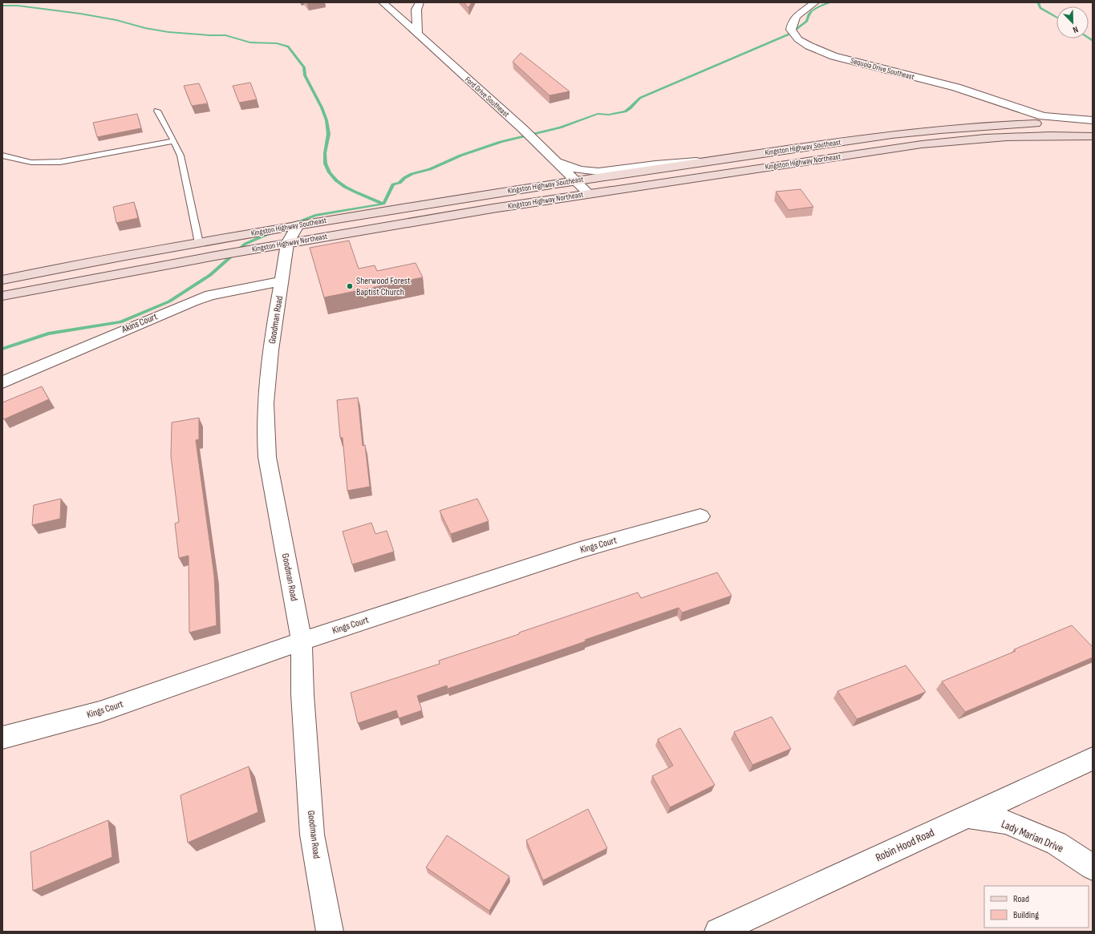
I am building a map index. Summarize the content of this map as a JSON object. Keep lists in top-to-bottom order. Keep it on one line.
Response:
{"streets":{"main road":["Kingston Highway Southeast","Kingston Highway Northeast"],"street":["Sequoia Drive Southeast","Ford Drive Southeast","Goodman Road","Akins Court","Kings Court","Lady Marian Drive","Robin Hood Road"]},"crossings":[["Ford Drive Southeast","Kingston Highway Southeast"],["Ford Drive Southeast","Kingston Highway Northeast"],["Kingston Highway Southeast","Goodman Road"],["Kingston Highway Northeast","Goodman Road"],["Goodman Road","Akins Court"],["Goodman Road","Kings Court"],["Lady Marian Drive","Robin Hood Road"]],"places":["Sherwood Forest Baptist Church"],"legend":["Road","Building"],"north":"bottom right"}
